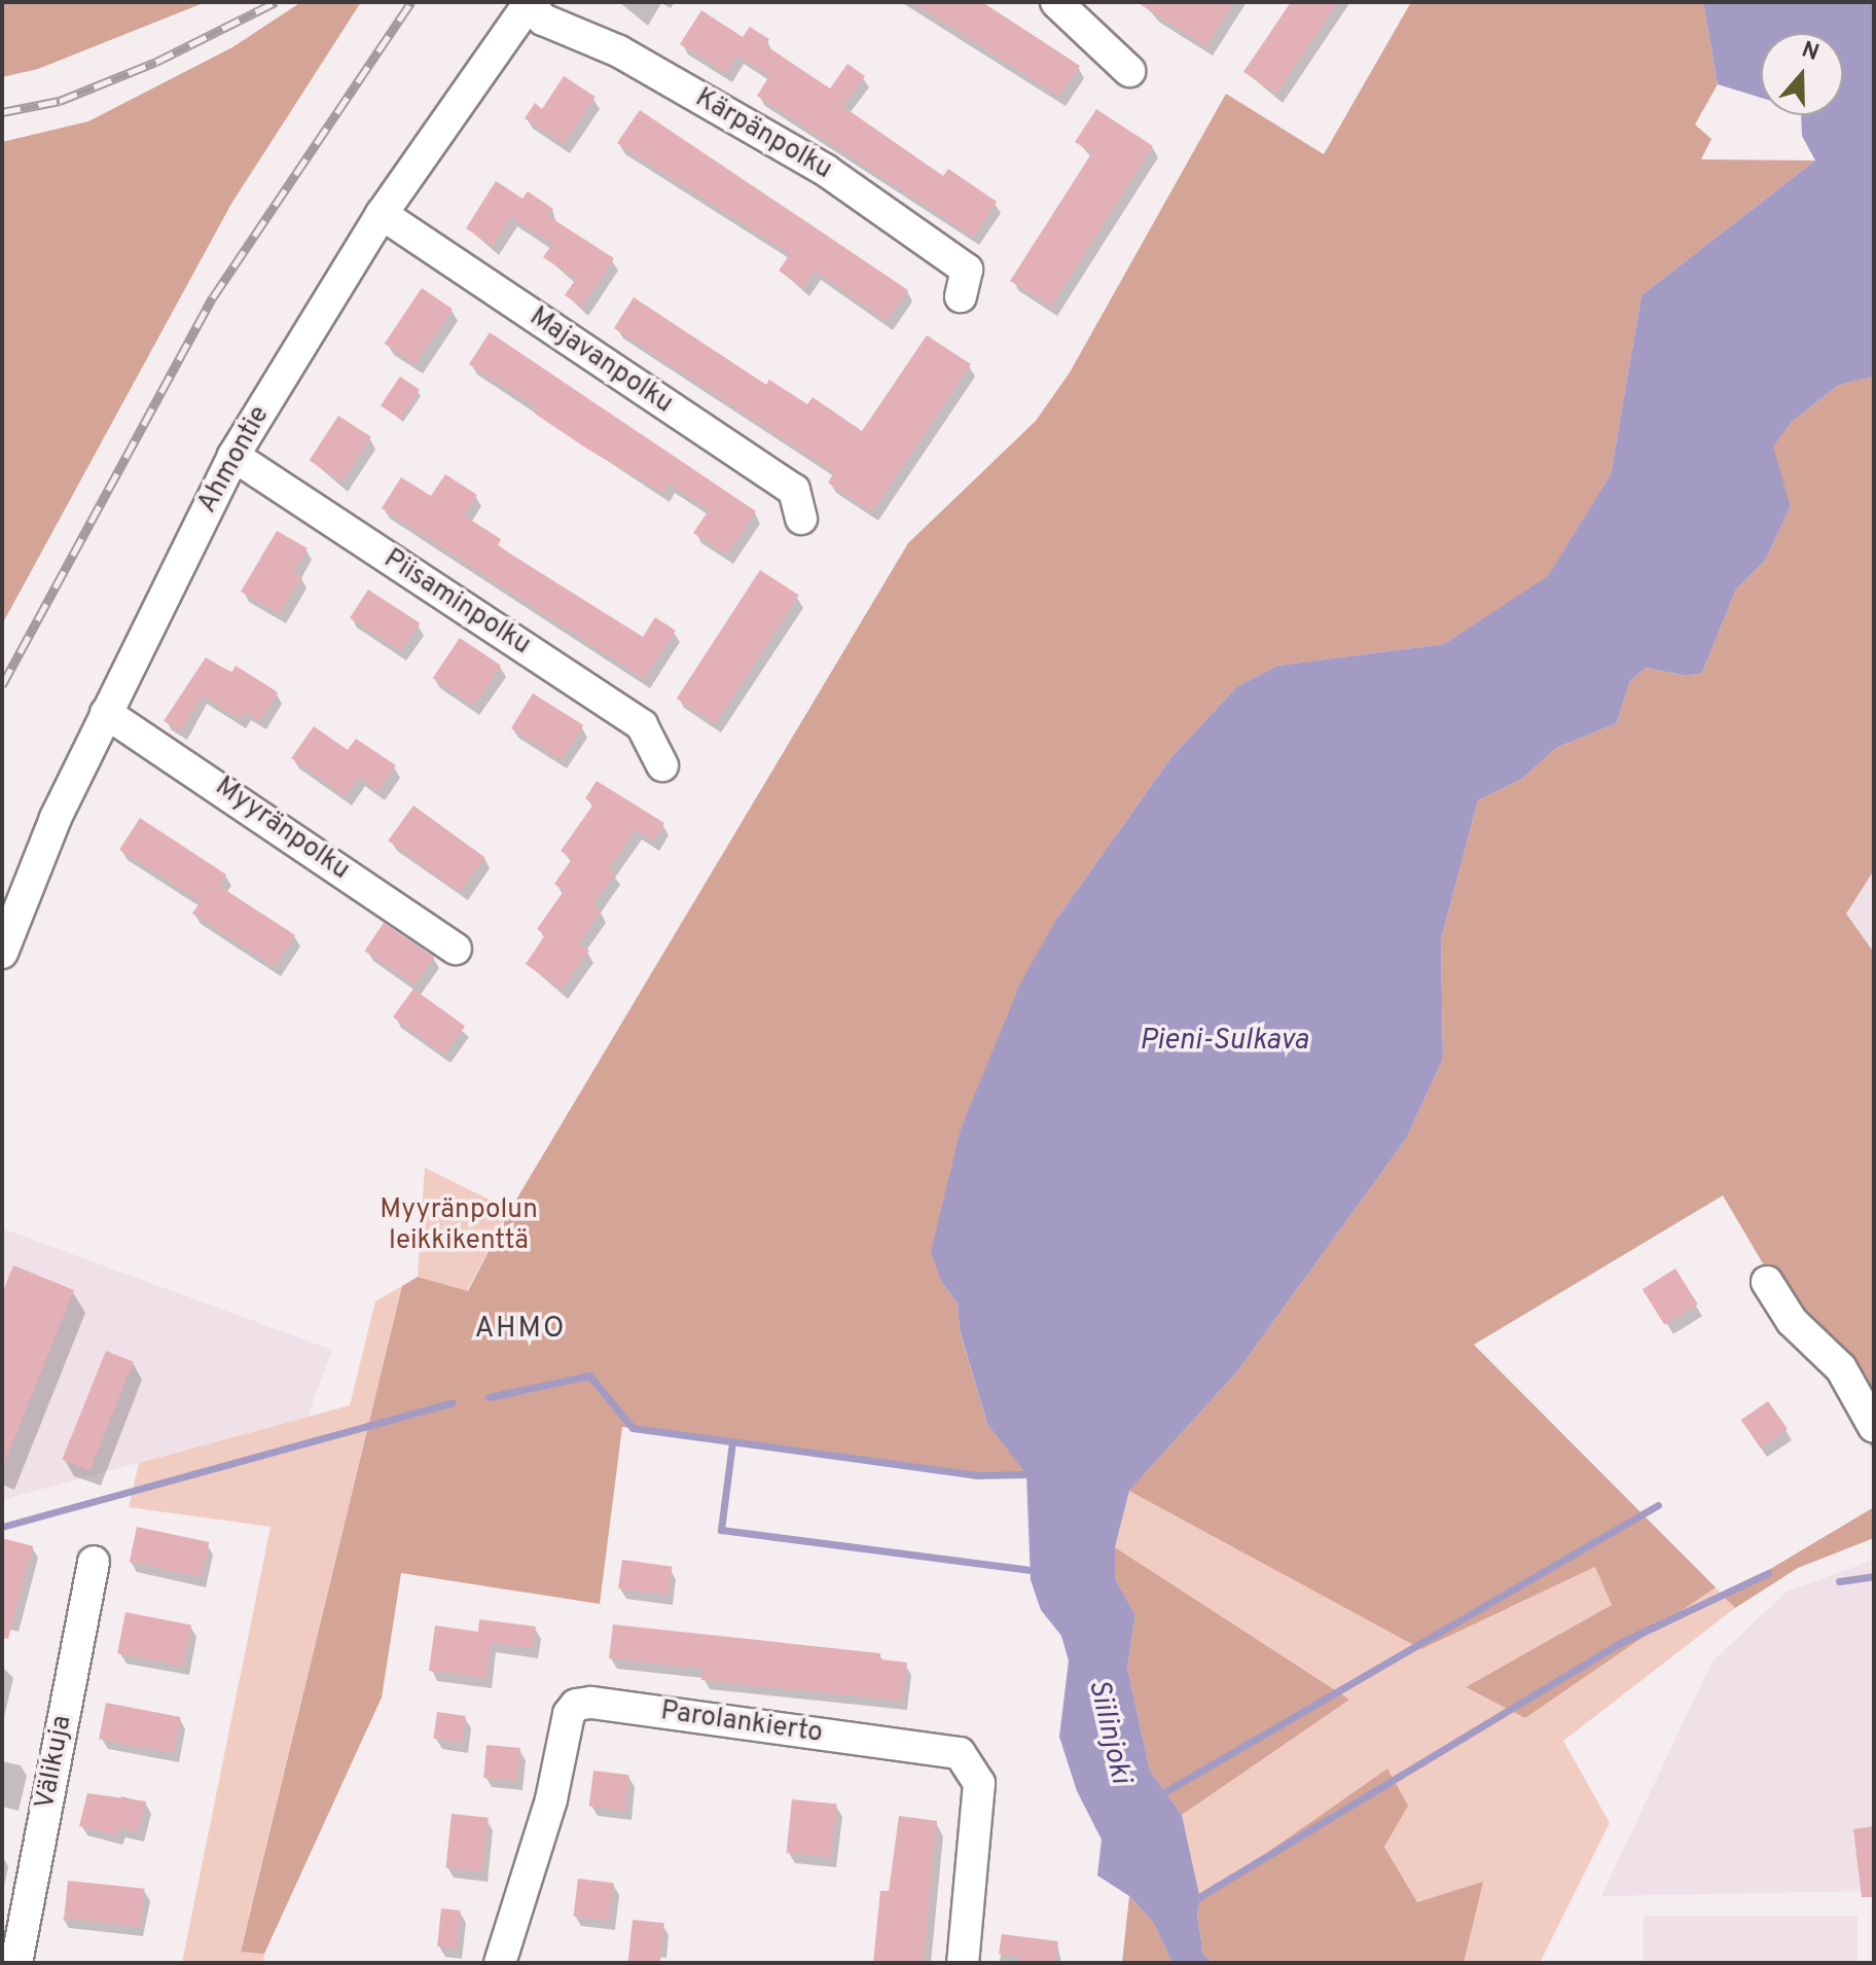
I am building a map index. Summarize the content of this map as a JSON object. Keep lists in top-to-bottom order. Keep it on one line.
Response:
{"streets":{"street":["Kärpänpolku","Majavanpolku","Ahmontie","Piisaminpolku","Myyränpolku","Parolankierto","Välikuja"]},"crossings":[["Kärpänpolku","Ahmontie"],["Majavanpolku","Ahmontie"],["Ahmontie","Piisaminpolku"],["Ahmontie","Myyränpolku"]],"districts":["AHMO"],"water":["Pieni-Sulkava","Siilinjoki"],"parks":["Myyränpolun leikkikenttä"],"north":"top"}
